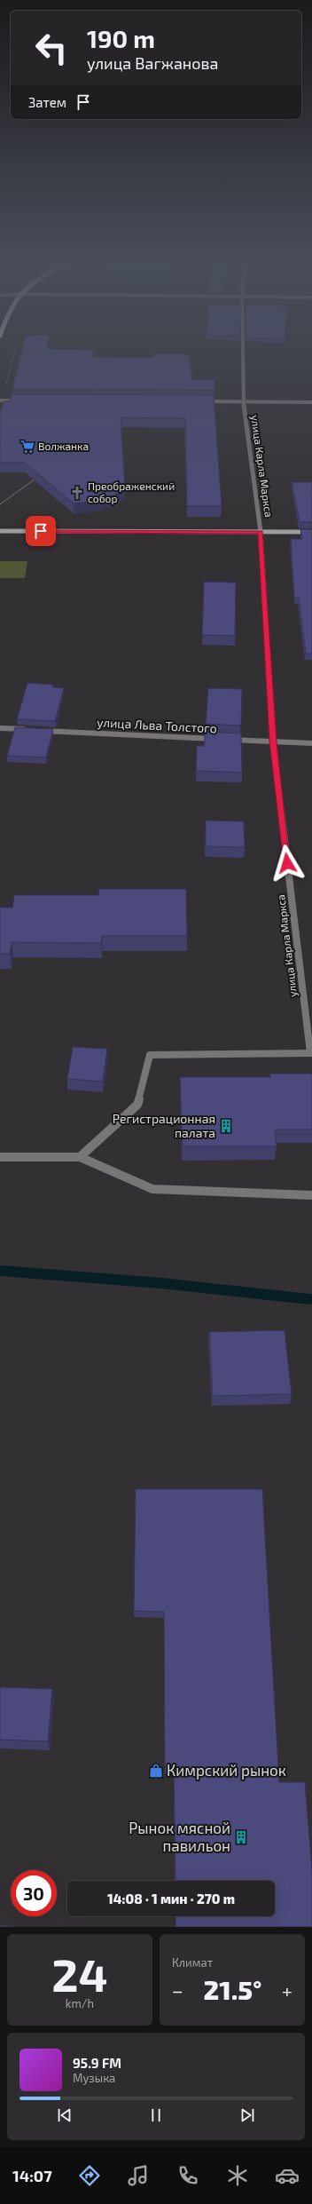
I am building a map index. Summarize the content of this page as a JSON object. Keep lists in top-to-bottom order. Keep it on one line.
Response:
{"streets":{"street":["улица Карла Маркса","улица Льва Толстого"]},"crossings":[["улица Карла Маркса","улица Льва Толстого"]],"places":{"supermarket":["Волжанка"],"church":["Преображенский собор"],"building":["Регистрационная палата","Рынок мясной павильон"],"shop":["Кимрский рынок"]},"page":{"turn":["190 m","улица Вагжанова"],"then":"Затем","limit":"30","trip":"14:08 · 1 мин · 270 m","tile":[["24","km/h"],"Климат"],"heat":["−","21.5°","+"],"song":["95.9 FM","Музыка"],"tabs":"14:07"}}
